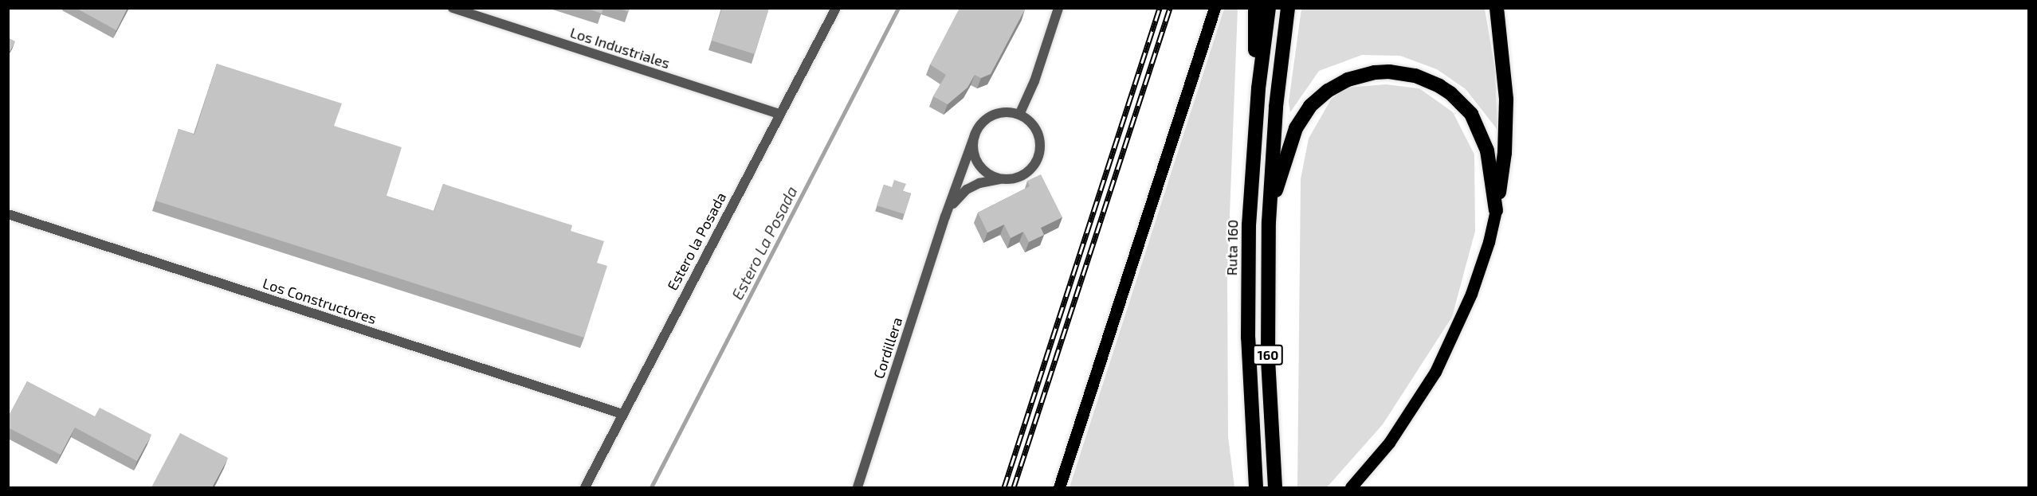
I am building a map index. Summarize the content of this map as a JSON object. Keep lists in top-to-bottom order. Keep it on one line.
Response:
{"streets":{"highway":["Ruta 160","160"],"street":["Los Industriales","Estero la Posada","Los Constructores","Cordillera"]},"crossings":[["Los Industriales","Estero la Posada"],["Estero la Posada","Los Constructores"]],"water":["Estero La Posada"]}
